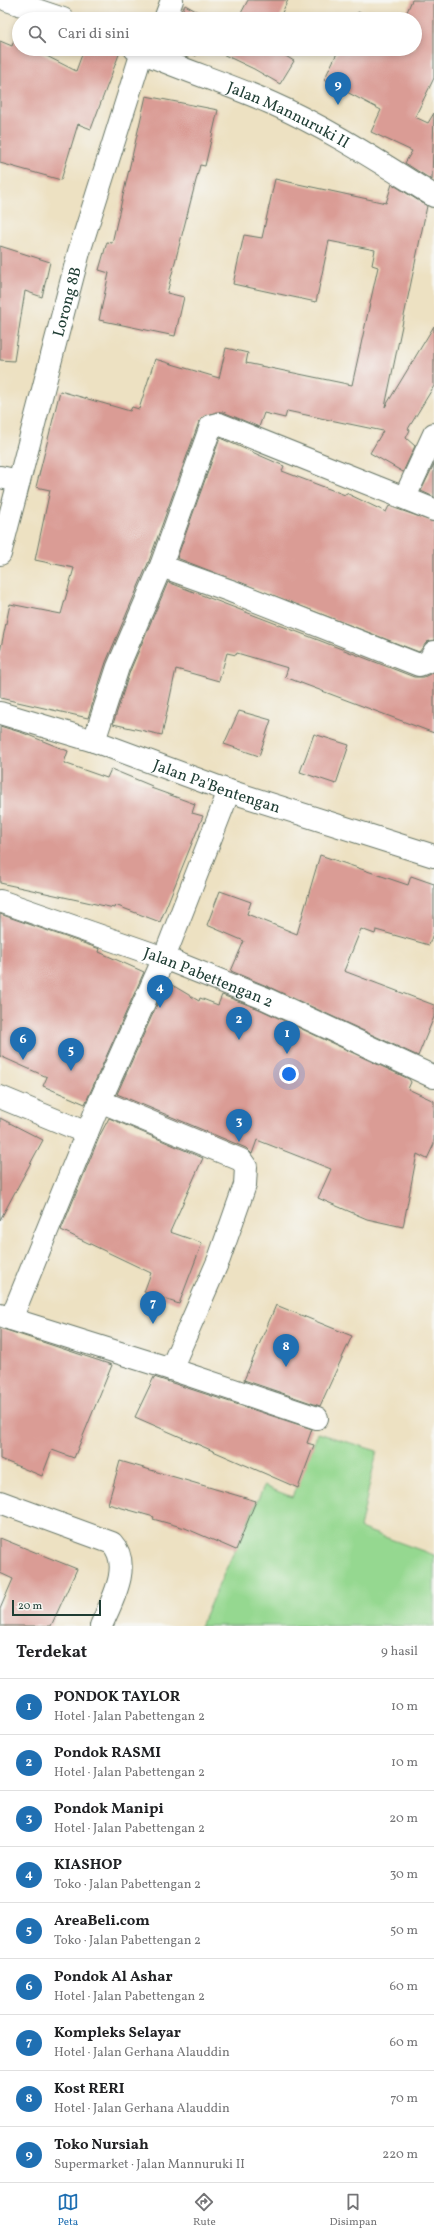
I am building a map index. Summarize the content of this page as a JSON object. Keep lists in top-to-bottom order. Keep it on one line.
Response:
{"streets":{"street":["Jalan Mannuruki II","Lorong 8B","Jalan Pa'Bentengan","Jalan Pabettengan 2"]},"scale_bar":"20 m","page":{"search":"Cari di sini","pins":["9","4","2","1","6","5","3","7","8"],"scale":"20 m","heading":["Terdekat","9 hasil"],"list":[{"mark":"1","name":"PONDOK TAYLOR","note":"Hotel · Jalan Pabettengan 2","value":"10 m"},{"mark":"2","name":"Pondok RASMI","note":"Hotel · Jalan Pabettengan 2","value":"10 m"},{"mark":"3","name":"Pondok Manipi","note":"Hotel · Jalan Pabettengan 2","value":"20 m"},{"mark":"4","name":"KIASHOP","note":"Toko · Jalan Pabettengan 2","value":"30 m"},{"mark":"5","name":"AreaBeli.com","note":"Toko · Jalan Pabettengan 2","value":"50 m"},{"mark":"6","name":"Pondok Al Ashar","note":"Hotel · Jalan Pabettengan 2","value":"60 m"},{"mark":"7","name":"Kompleks Selayar","note":"Hotel · Jalan Gerhana Alauddin","value":"60 m"},{"mark":"8","name":"Kost RERI","note":"Hotel · Jalan Gerhana Alauddin","value":"70 m"},{"mark":"9","name":"Toko Nursiah","note":"Supermarket · Jalan Mannuruki II","value":"220 m"}],"nav":["Peta","Rute","Disimpan"]}}
